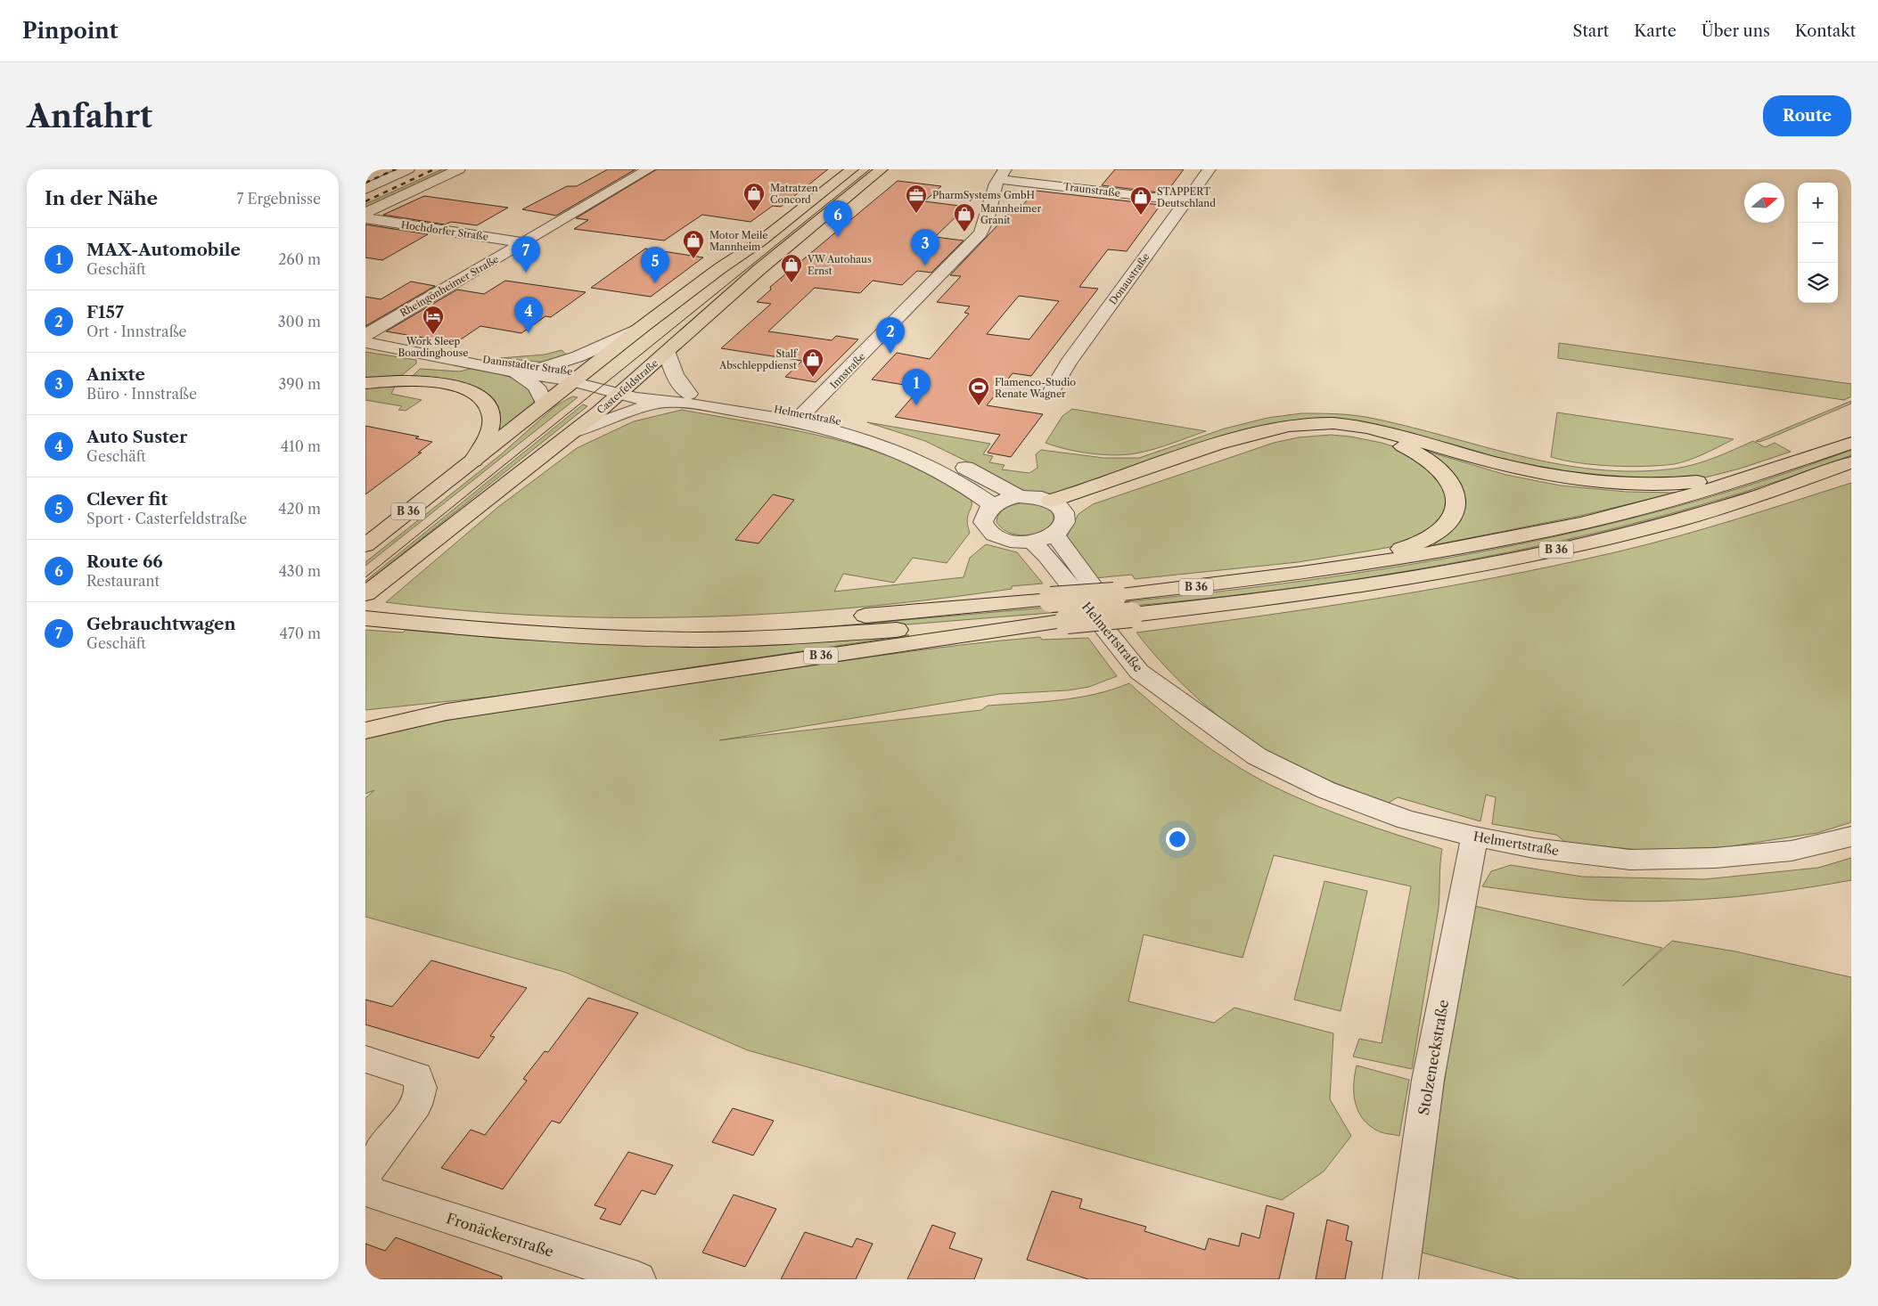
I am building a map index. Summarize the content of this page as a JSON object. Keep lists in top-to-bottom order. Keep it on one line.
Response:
{"streets":{"main road":["Casterfeldstraße","B 36"],"street":["Traunstraße","Hochdorfer Straße","Donaustraße","Rheingönheimer Straße","Dannstadter Straße","Innstraße","Helmertstraße","Stolzeneckstraße","Fronäckerstraße"]},"crossings":[["Traunstraße","Donaustraße"],["Traunstraße","Innstraße"],["Hochdorfer Straße","Rheingönheimer Straße"],["Dannstadter Straße","Helmertstraße"],["Innstraße","Helmertstraße"],["Casterfeldstraße","Helmertstraße"],["Helmertstraße","Stolzeneckstraße"]],"places":{"shop":["Matratzen Concord","STAPPERT Deutschland","Mannheimer Granit","Motor Meile Mannheim","VW Autohaus Ernst","Stalf Abschleppdienst"],"office":["PharmSystems GmbH"],"hotel":["Work Sleep Boardinghouse"],"sports":["Flamenco-Studio Renate Wagner"]},"north":"right","page":{"header":"Pinpoint","nav":["Start","Karte","Über uns","Kontakt"],"buttons":"Route","title":"Anfahrt","heading":["In der Nähe","7 Ergebnisse"],"map_buttons":["+","−"],"pins":["6","3","7","5","4","2","1"],"list":[{"mark":"1","name":"MAX-Automobile","note":"Geschäft","value":"260 m"},{"mark":"2","name":"F157","note":"Ort · Innstraße","value":"300 m"},{"mark":"3","name":"Anixte","note":"Büro · Innstraße","value":"390 m"},{"mark":"4","name":"Auto Suster","note":"Geschäft","value":"410 m"},{"mark":"5","name":"Clever fit","note":"Sport · Casterfeldstraße","value":"420 m"},{"mark":"6","name":"Route 66","note":"Restaurant","value":"430 m"},{"mark":"7","name":"Gebrauchtwagen","note":"Geschäft","value":"470 m"}]}}
